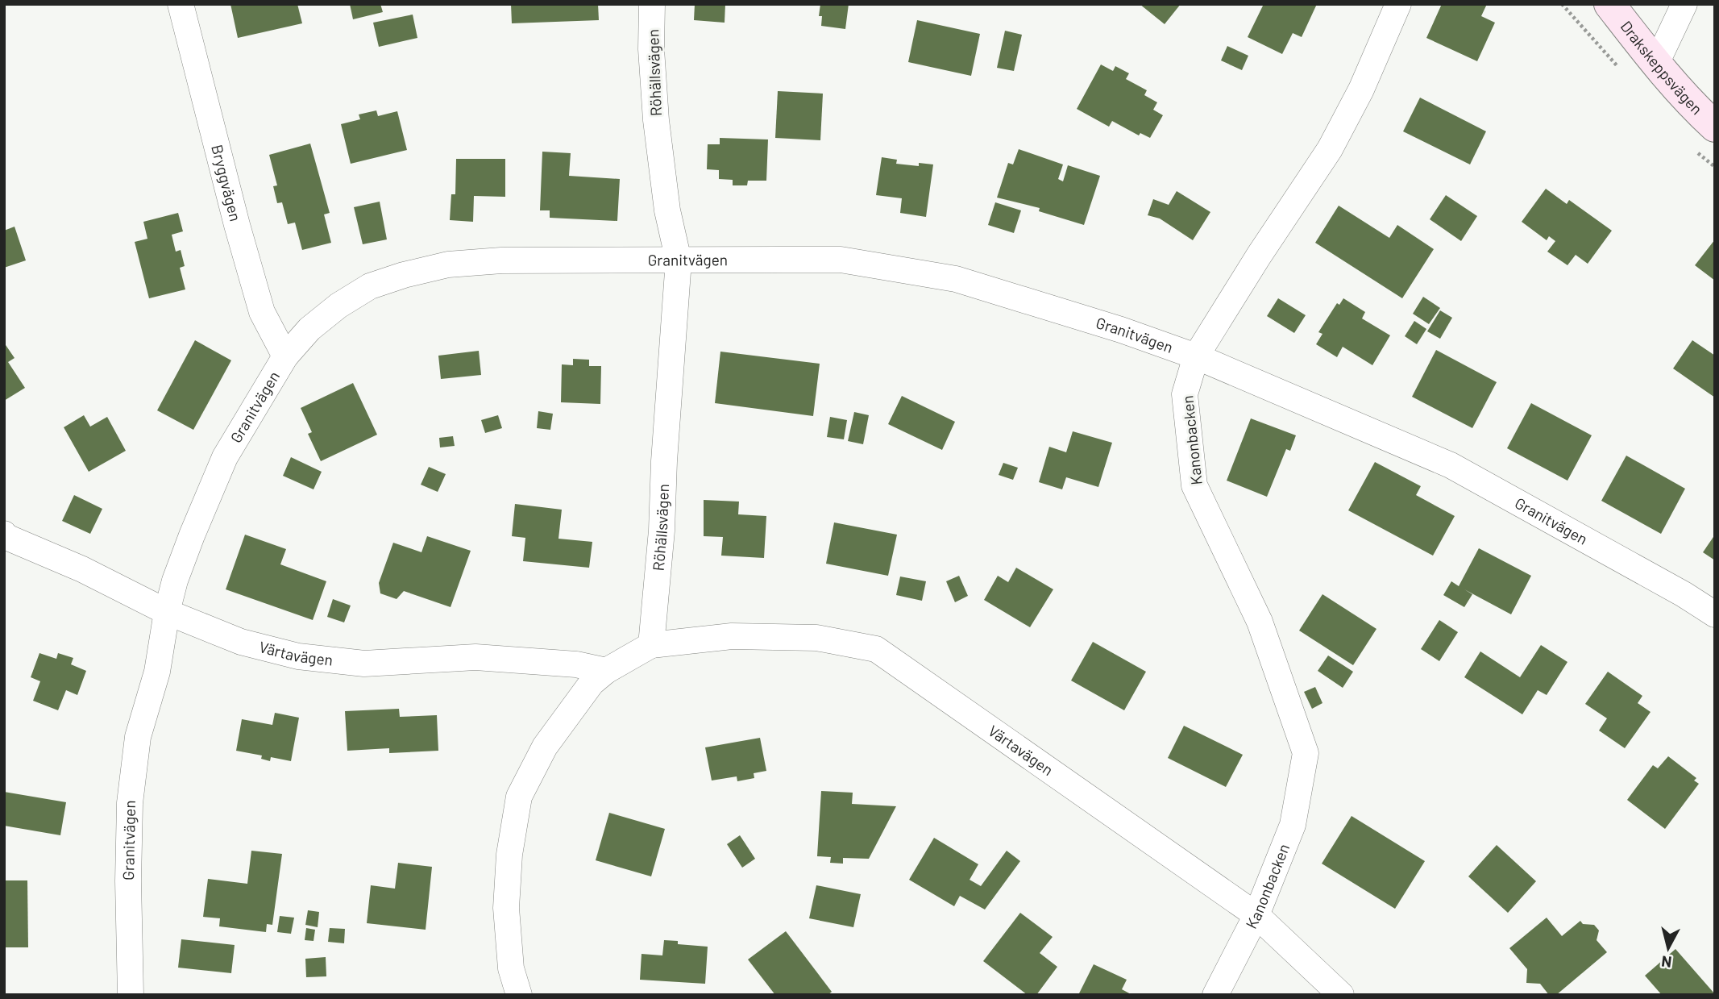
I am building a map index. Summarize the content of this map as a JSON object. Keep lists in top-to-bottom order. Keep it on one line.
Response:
{"streets":{"street":["Drakskeppsvägen","Röhällsvägen","Bryggvägen","Granitvägen","Kanonbacken","Värtavägen"]},"crossings":[["Röhällsvägen","Granitvägen"],["Röhällsvägen","Värtavägen"],["Bryggvägen","Granitvägen"],["Granitvägen","Kanonbacken"],["Granitvägen","Värtavägen"],["Kanonbacken","Värtavägen"]],"north":"bottom"}
